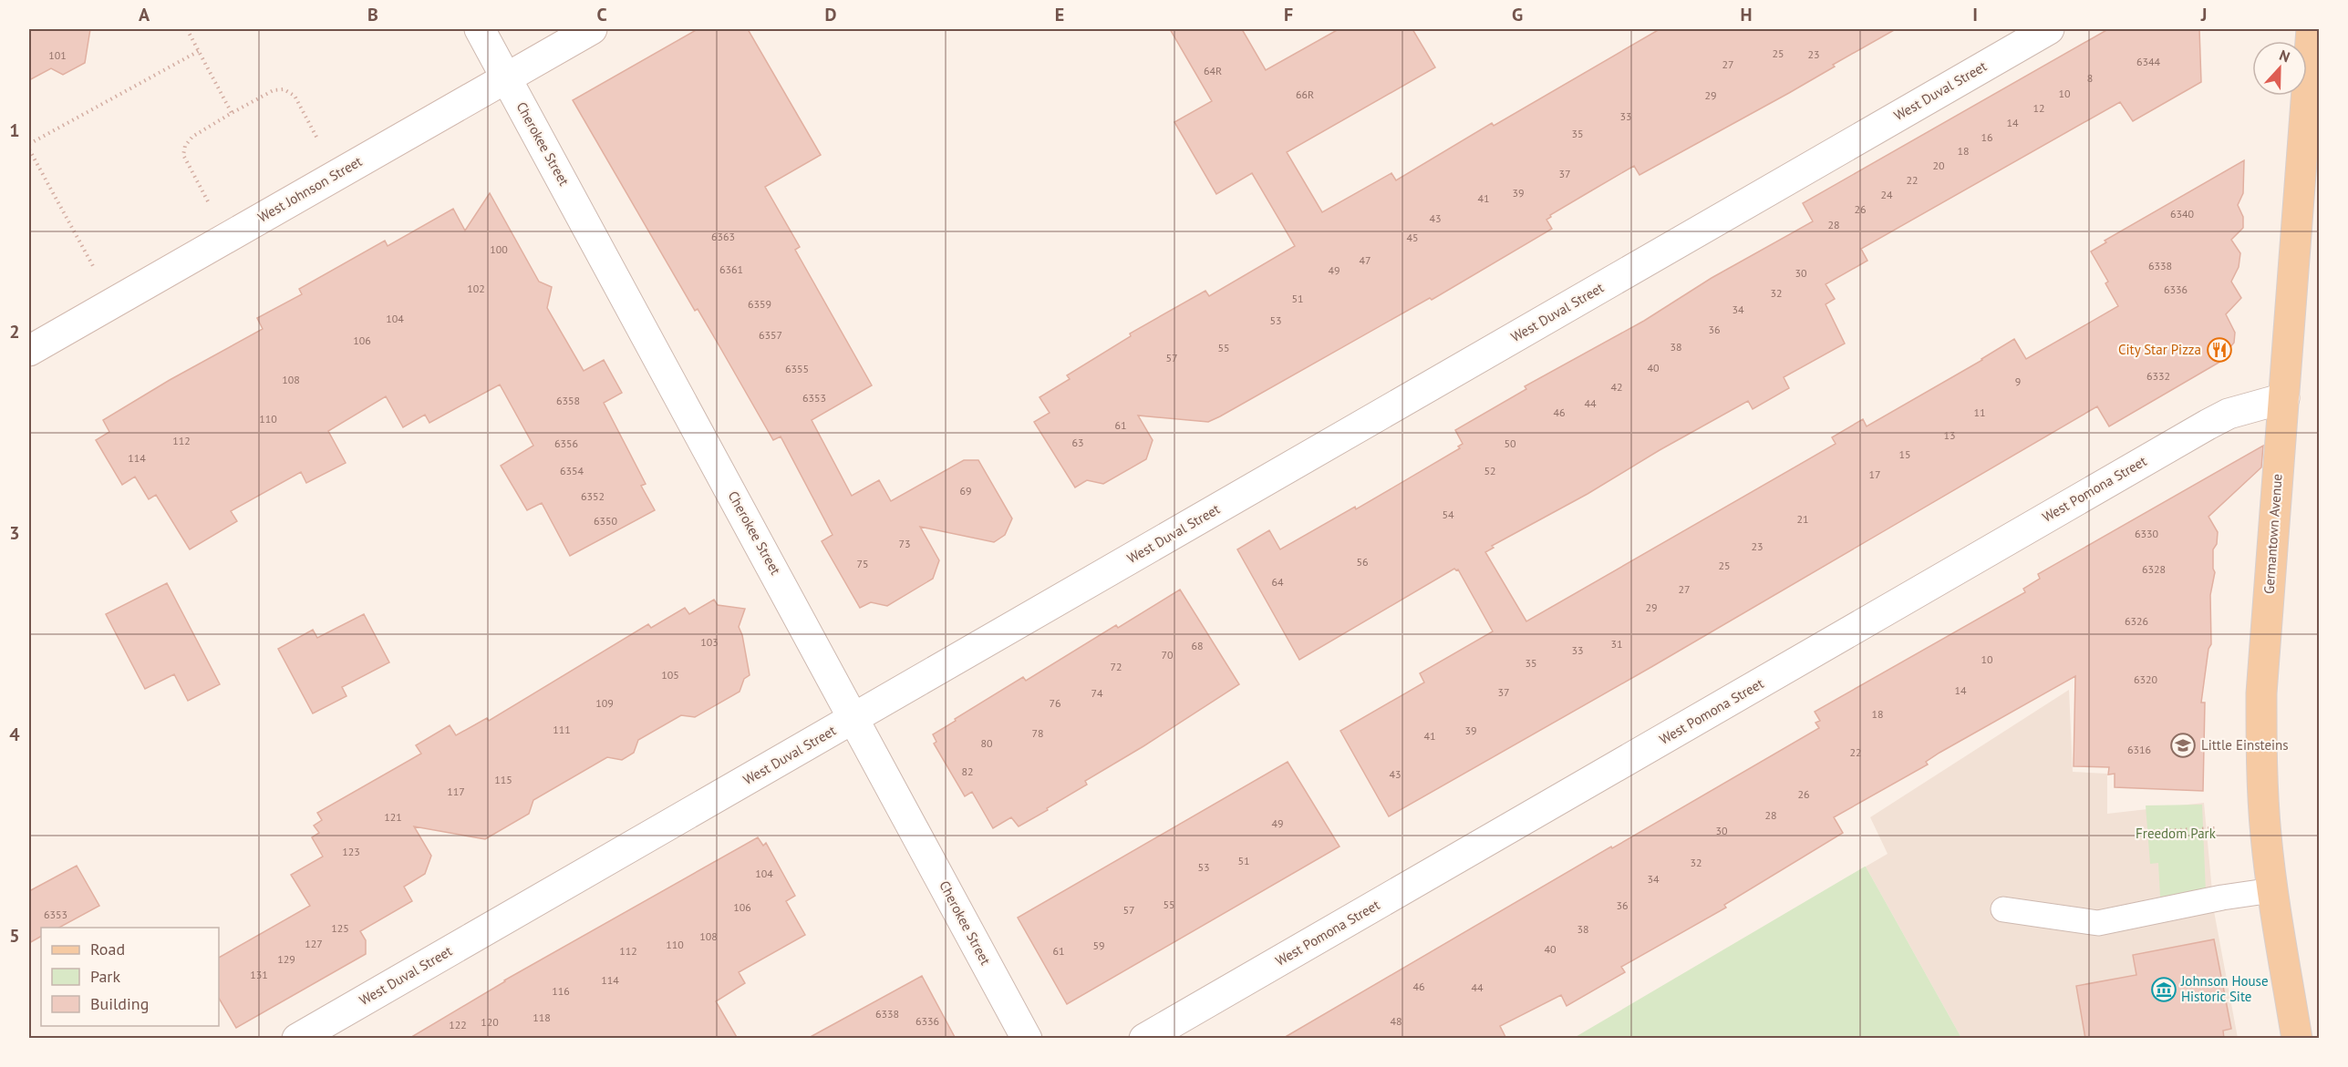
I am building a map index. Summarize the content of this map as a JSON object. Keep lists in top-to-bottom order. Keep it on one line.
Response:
{"streets":{"main road":["Germantown Avenue"],"street":["West Duval Street","Cherokee Street","West Johnson Street","West Pomona Street"]},"crossings":[["West Duval Street","Cherokee Street"],["Cherokee Street","West Johnson Street"],["West Pomona Street","Germantown Avenue"]],"parks":["Freedom Park"],"places":{"restaurant":["City Star Pizza"],"school or university":["Little Einsteins"],"museum":["Johnson House Historic Site"]},"house_numbers":["25","23","101","6344","27","64R","8","10","66R","29","12","33","14","35","16","18","20","37","22","39","24","41","26","6340","43","28","6363","45","100","47","6338","6361","49","30","102","6336","32","51","6359","34","104","53","36","6357","106","38","55","57","40","6355","6332","108","9","42","6353","6358","44","46","11","110","61","13","112","63","6356","50","15","114","6354","52","17","69","6352","54","21","6350","6330","73","23","56","75","25","6328","64","27","29","6326","103","31","68","33","70","10","35","72","105","6320","14","37","74","109","76","18","111","39","78","41","80","6316","22","82","43","115","117","26","28","121","49","30","123","51","32","53","104","34","55","36","106","57","6353","125","38","108","127","110","59","40","112","61","129","131","114","46","44","116","6338","118","6336","48","120","122"],"legend":["Road","Park","Building"],"north":"top","grid":{"columns":["A","B","C","D","E","F","G","H","I","J"],"rows":["1","2","3","4","5"]}}
